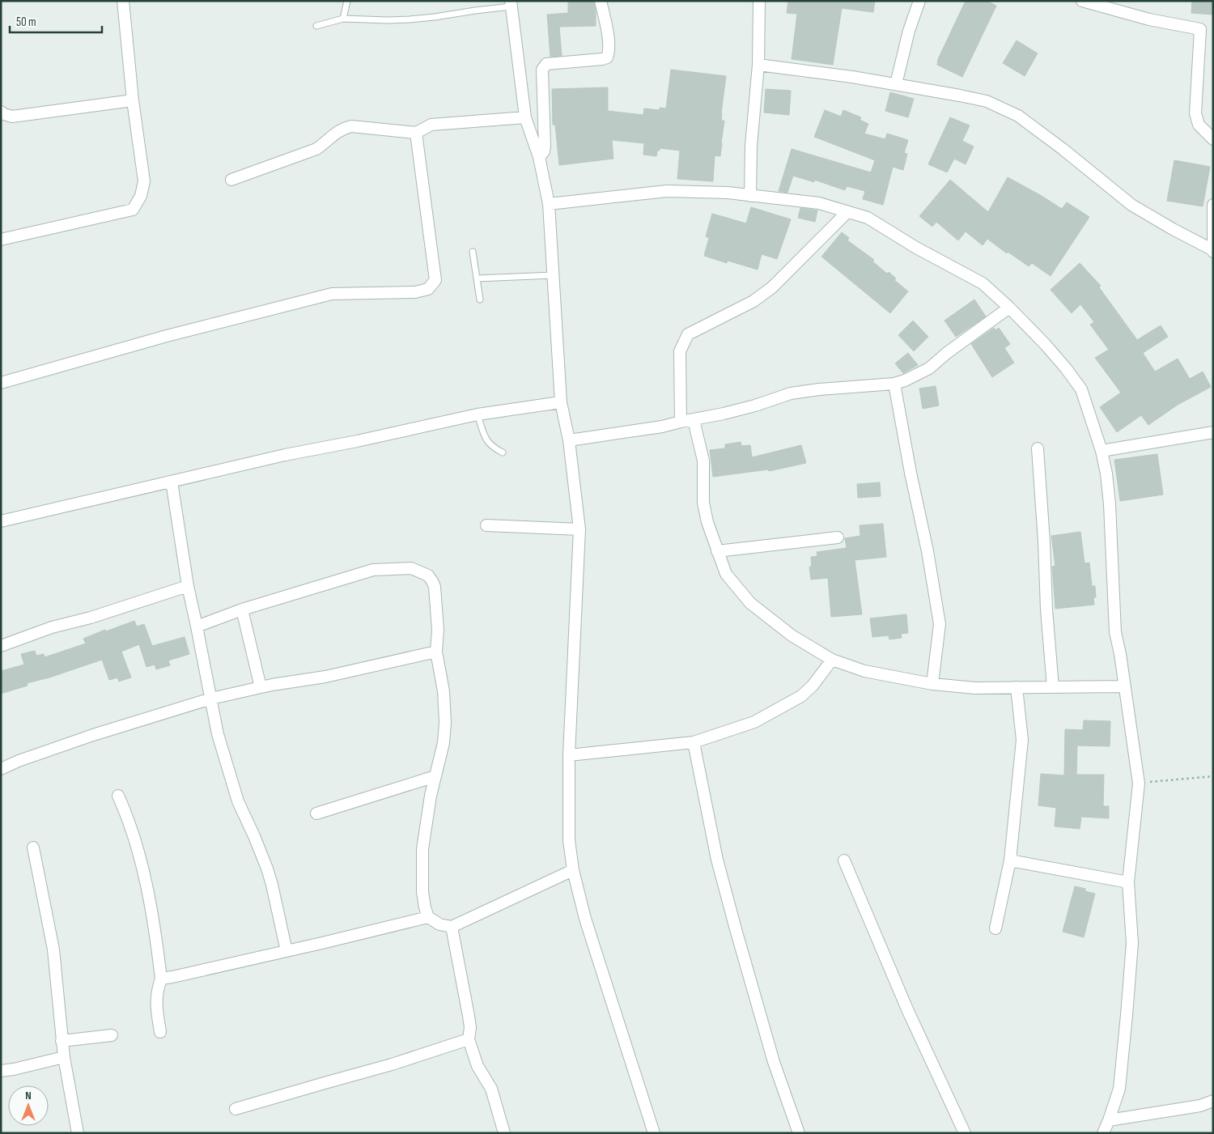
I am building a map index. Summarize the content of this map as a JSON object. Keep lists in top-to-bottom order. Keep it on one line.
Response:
{"scale_bar":"50 m","north":"top"}
